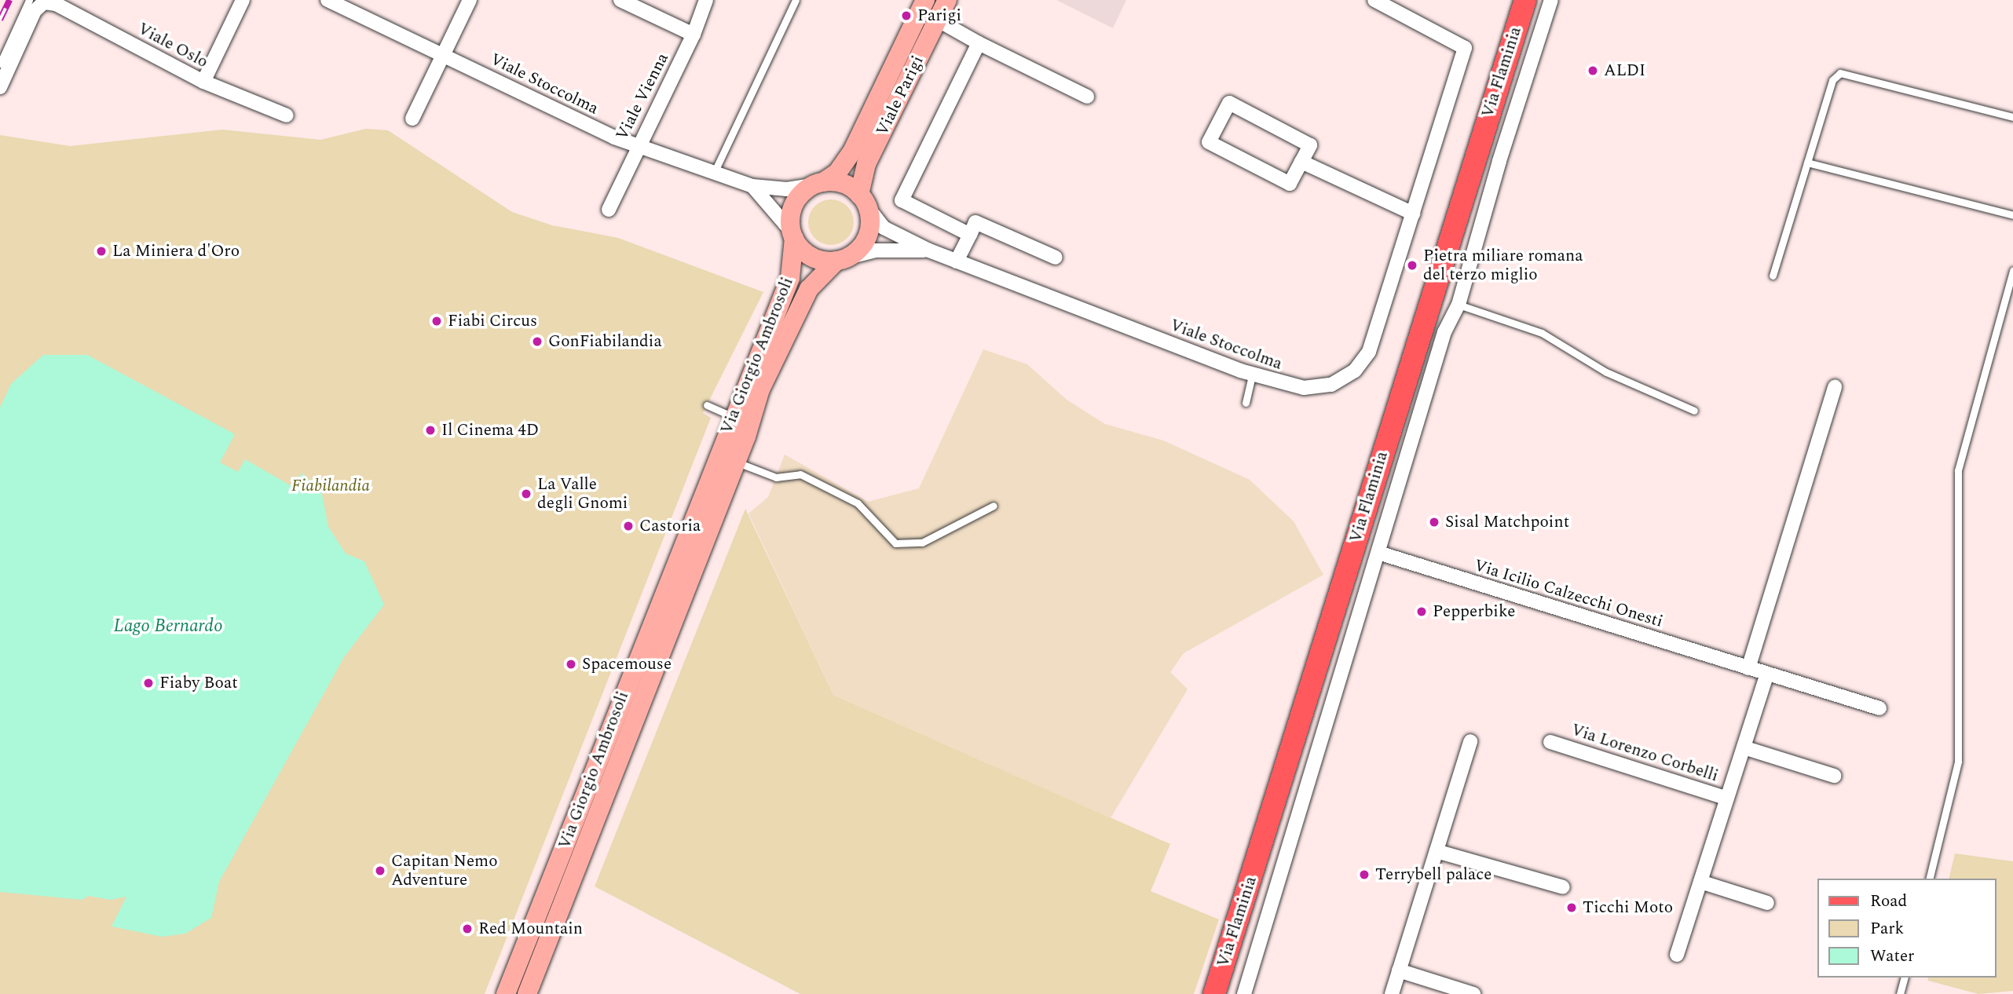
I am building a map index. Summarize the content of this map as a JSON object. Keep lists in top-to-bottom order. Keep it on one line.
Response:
{"streets":{"main road":["Via Flaminia","Viale Parigi","Via Giorgio Ambrosoli"],"street":["Viale Oslo","Viale Stoccolma","Viale Vienna","Via Icilio Calzecchi Onesti","Via Lorenzo Corbelli"]},"crossings":[["Via Flaminia","Via Icilio Calzecchi Onesti"],["Viale Stoccolma","Viale Parigi"],["Viale Stoccolma","Viale Vienna"],["Viale Stoccolma","Via Giorgio Ambrosoli"],["Viale Parigi","Via Giorgio Ambrosoli"]],"water":["Lago Bernardo"],"parks":["Fiabilandia"],"places":["Parigi","ALDI","La Miniera d'Oro","Pietra miliare romana del terzo miglio","Fiabi Circus","GonFiabilandia","Il Cinema 4D","La Valle degli Gnomi","Sisal Matchpoint","Castoria","Pepperbike","Spacemouse","Fiaby Boat","Capitan Nemo Adventure","Terrybell palace","Ticchi Moto","Red Mountain"],"legend":["Road","Park","Water"]}
